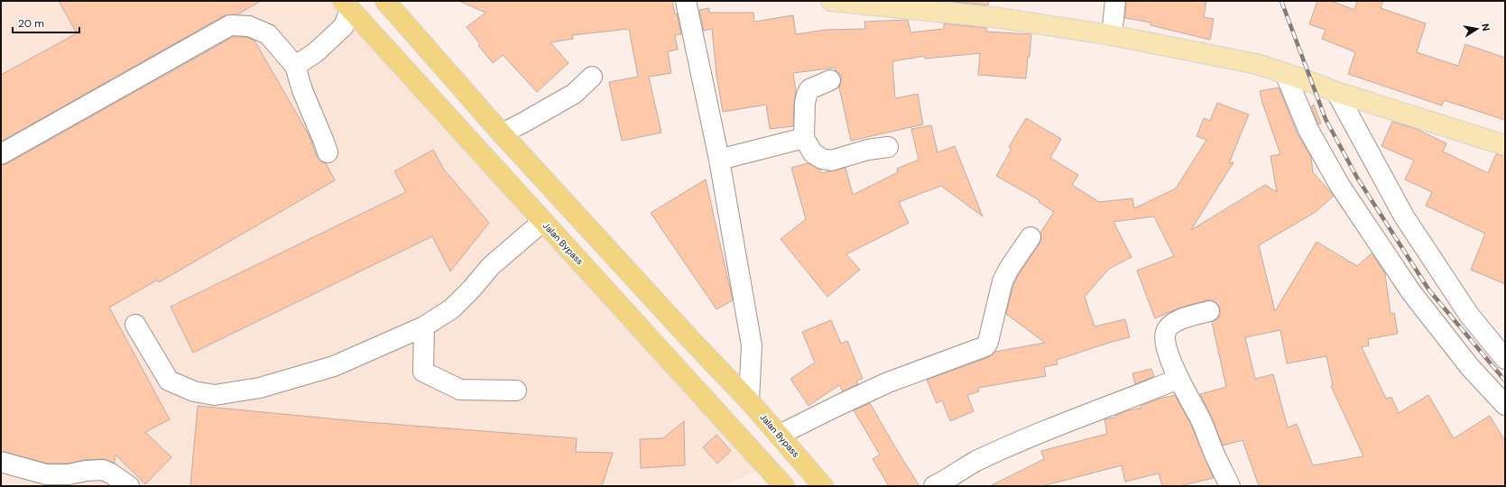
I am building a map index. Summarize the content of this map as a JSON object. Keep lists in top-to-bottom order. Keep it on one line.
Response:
{"streets":{"highway":["Jalan Bypass"]},"scale_bar":"20 m","north":"right"}
